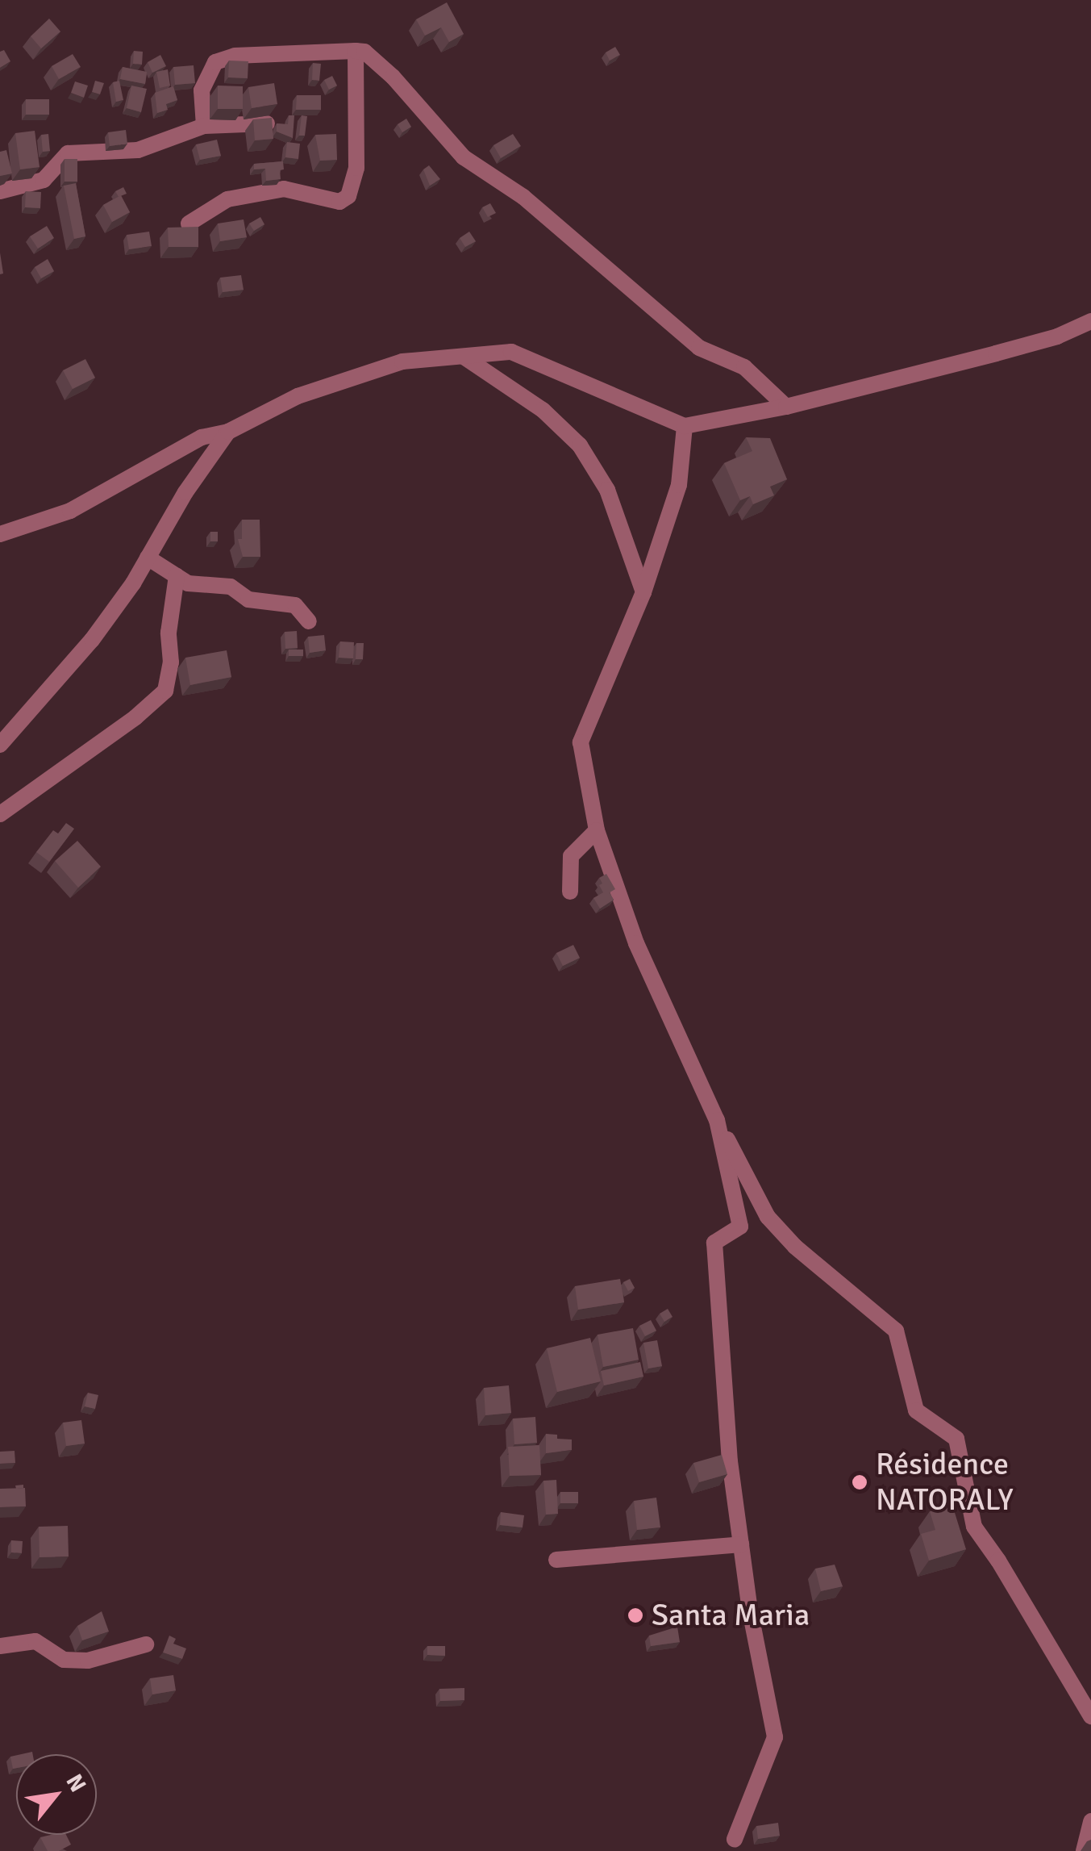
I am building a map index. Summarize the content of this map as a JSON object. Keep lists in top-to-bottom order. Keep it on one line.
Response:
{"places":["Résidence NATORALY","Santa Maria"],"north":"top right"}
